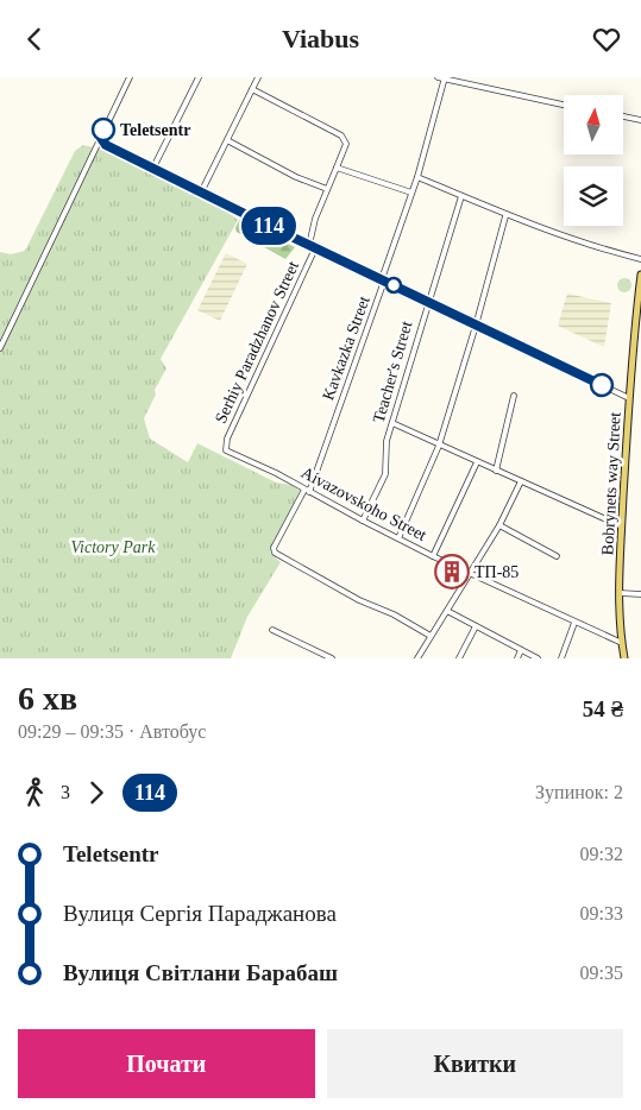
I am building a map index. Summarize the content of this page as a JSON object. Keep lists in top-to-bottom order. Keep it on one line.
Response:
{"streets":{"main road":["Bobrynets way Street"],"street":["Serhiy Paradzhanov Street","Kavkazka Street","Teacher's Street","Aivazovskoho Street"]},"crossings":[["Serhiy Paradzhanov Street","Aivazovskoho Street"],["Kavkazka Street","Aivazovskoho Street"],["Teacher's Street","Aivazovskoho Street"],["Bobrynets way Street","Aivazovskoho Street"]],"parks":["Victory Park"],"places":{"other":["Teletsentr"],"building":["ТП-85"]},"lines":["bus line 114"],"north":"top","page":{"header":"Viabus","on_map":"114","heading":["6 хв","09:29 – 09:35 · Автобус","54 ₴"],"legs":["3","114","Зупинок: 2"],"list":[{"name":"Teletsentr","value":"09:32"},{"name":"Вулиця Сергія Параджанова","value":"09:33"},{"name":"Вулиця Світлани Барабаш","value":"09:35"}],"buttons":["Почати","Квитки"]}}
